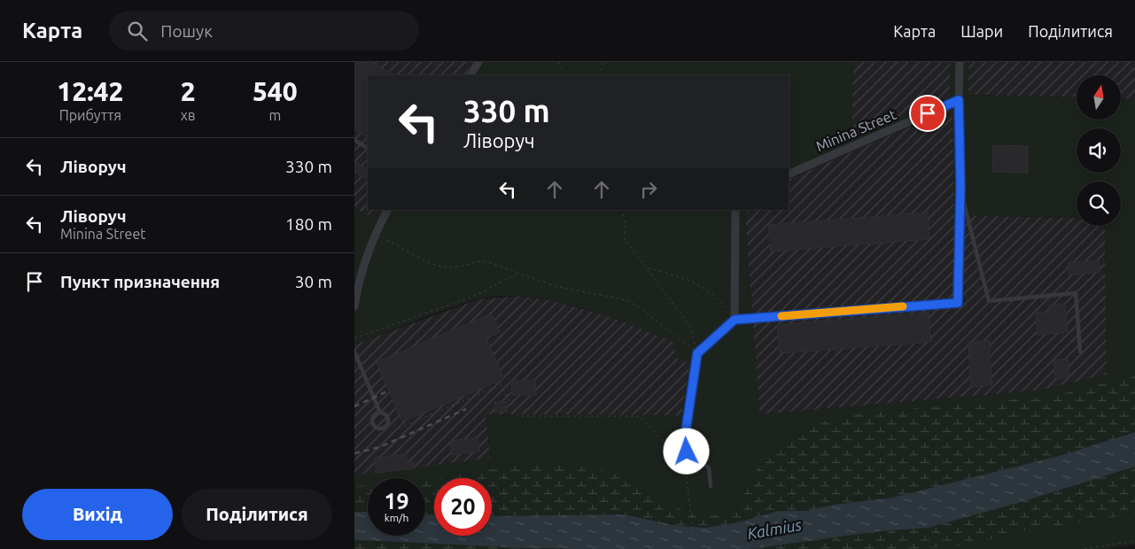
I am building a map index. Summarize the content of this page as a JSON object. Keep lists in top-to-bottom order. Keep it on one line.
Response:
{"streets":{"street":["Minina Street"]},"water":["Kalmius"],"north":"top","page":{"header":"Карта","search":"Пошук","nav":["Карта","Шари","Поділитися"],"eta":["12:42","Прибуття","2","хв","540","m"],"turn":["330 m","Ліворуч"],"list":[{"name":"Ліворуч","value":"330 m"},{"name":"Ліворуч","note":"Minina Street","value":"180 m"},{"name":"Пункт призначення","value":"30 m"}],"speed":"19 km/h","limit":"20","buttons":["Вихід","Поділитися"]}}
